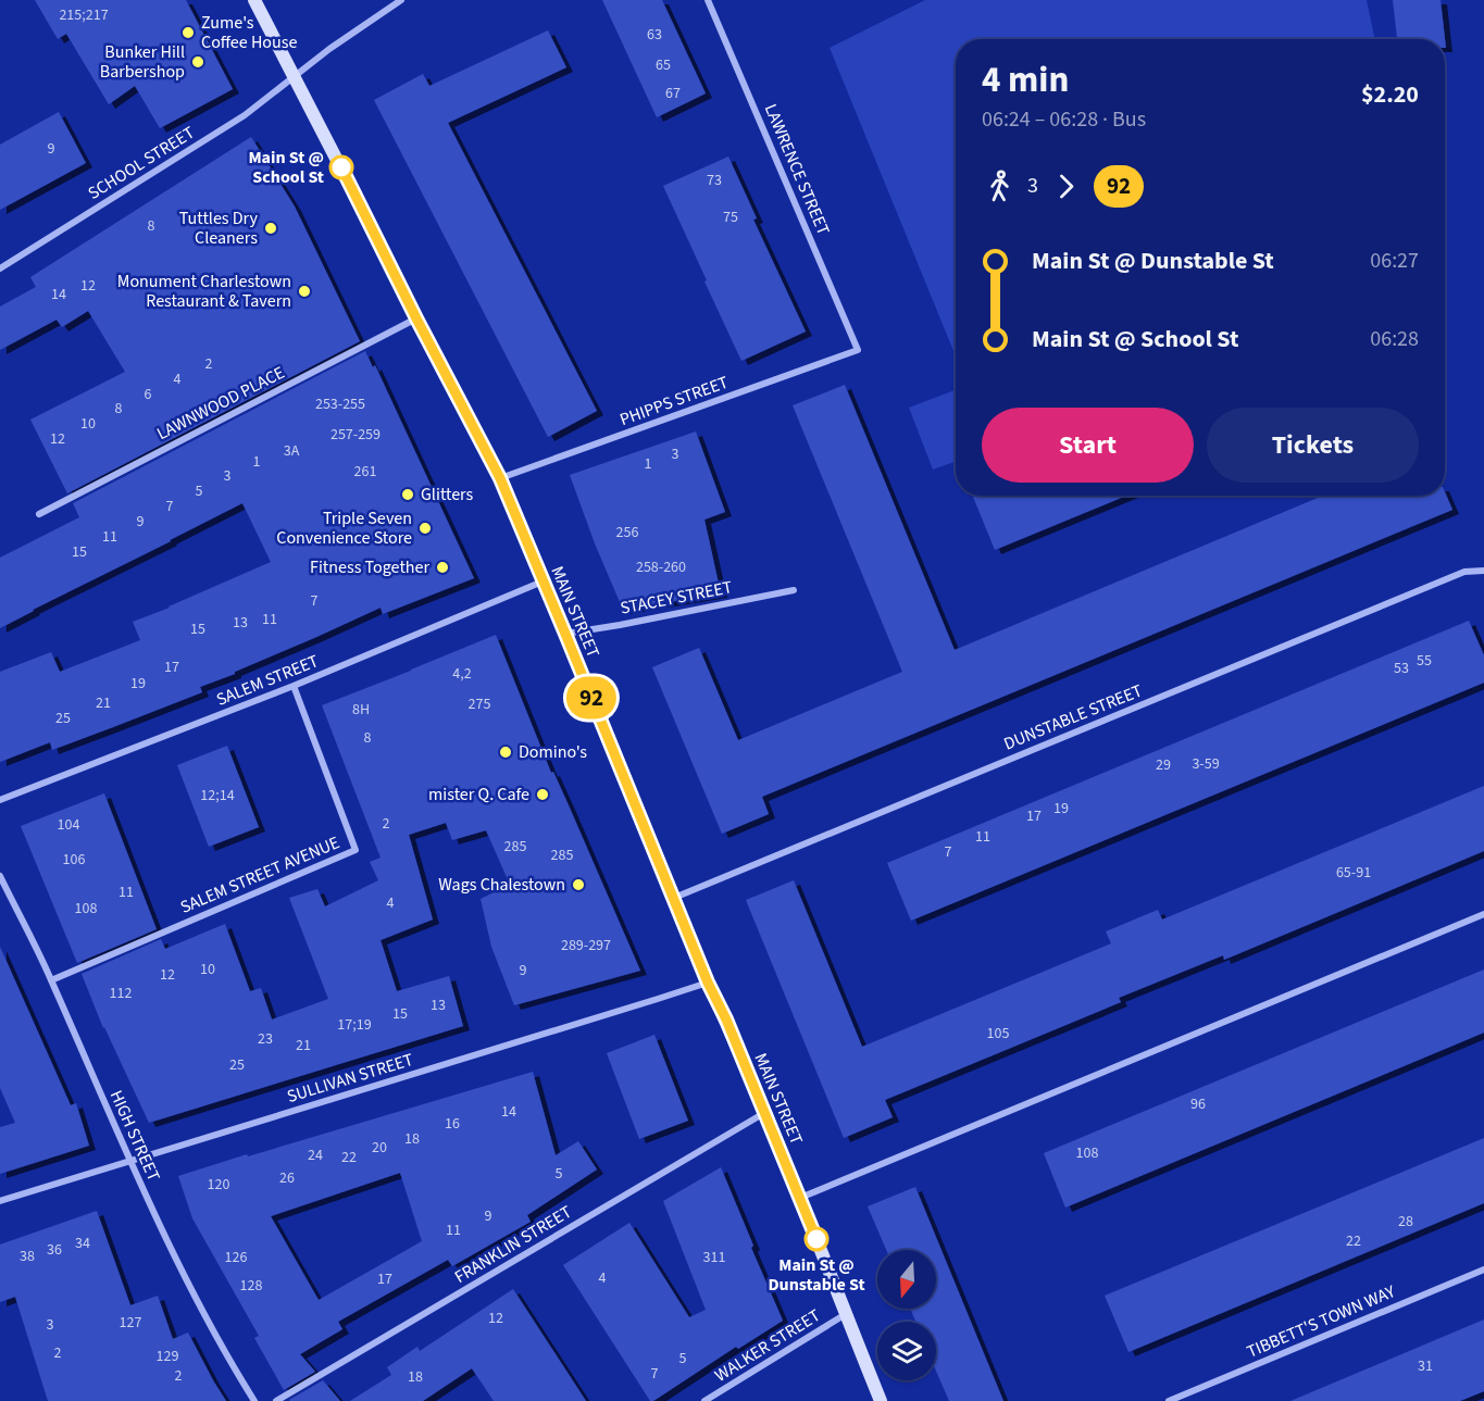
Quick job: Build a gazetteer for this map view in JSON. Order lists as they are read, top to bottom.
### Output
{
  "streets": {
    "main road": ["MAIN STREET"],
    "street": [
      "SCHOOL STREET",
      "LAWRENCE STREET",
      "PHIPPS STREET",
      "LAWNWOOD PLACE",
      "STACEY STREET",
      "SALEM STREET",
      "DUNSTABLE STREET",
      "SALEM STREET AVENUE",
      "SULLIVAN STREET",
      "HIGH STREET",
      "FRANKLIN STREET",
      "TIBBETT'S TOWN WAY",
      "WALKER STREET"
    ]
  },
  "crossings": [
    ["SCHOOL STREET", "MAIN STREET"],
    ["LAWRENCE STREET", "PHIPPS STREET"],
    ["PHIPPS STREET", "MAIN STREET"],
    ["LAWNWOOD PLACE", "MAIN STREET"],
    ["STACEY STREET", "MAIN STREET"],
    ["MAIN STREET", "SALEM STREET"],
    ["MAIN STREET", "DUNSTABLE STREET"],
    ["MAIN STREET", "SULLIVAN STREET"],
    ["MAIN STREET", "FRANKLIN STREET"],
    ["MAIN STREET", "WALKER STREET"],
    ["SALEM STREET", "SALEM STREET AVENUE"],
    ["SALEM STREET AVENUE", "HIGH STREET"],
    ["SULLIVAN STREET", "HIGH STREET"]
  ],
  "places": [
    "Zume's Coffee House",
    "Bunker Hill Barbershop",
    "Main St @ School St",
    "Tuttles Dry Cleaners",
    "Monument Charlestown Restaurant & Tavern",
    "Glitters",
    "Triple Seven Convenience Store",
    "Fitness Together",
    "Domino's",
    "mister Q. Cafe",
    "Wags Chalestown",
    "Main St @ Dunstable St"
  ],
  "lines": ["bus line 92"],
  "house_numbers": [
    "215;217",
    "63",
    "65",
    "67",
    "9",
    "73",
    "75",
    "8",
    "12",
    "14",
    "2",
    "4",
    "6",
    "253-255",
    "8",
    "10",
    "257-259",
    "12",
    "3A",
    "3",
    "1",
    "1",
    "261",
    "3",
    "5",
    "7",
    "9",
    "256",
    "11",
    "15",
    "258-260",
    "7",
    "11",
    "13",
    "15",
    "55",
    "17",
    "53",
    "4,2",
    "19",
    "21",
    "275",
    "8H",
    "25",
    "8",
    "3-59",
    "29",
    "12;14",
    "19",
    "17",
    "2",
    "104",
    "11",
    "285",
    "7",
    "285",
    "106",
    "65-91",
    "11",
    "4",
    "108",
    "289-297",
    "10",
    "9",
    "12",
    "112",
    "13",
    "15",
    "17;19",
    "105",
    "23",
    "21",
    "25",
    "96",
    "14",
    "16",
    "18",
    "20",
    "108",
    "24",
    "22",
    "5",
    "26",
    "120",
    "9",
    "28",
    "11",
    "22",
    "34",
    "36",
    "38",
    "126",
    "311",
    "4",
    "17",
    "128",
    "12",
    "127",
    "3",
    "2",
    "129",
    "5",
    "31",
    "7",
    "2",
    "18"
  ],
  "north": "bottom",
  "page": {
    "on_map": "92",
    "heading": ["4 min", "06:24 – 06:28 · Bus", "$2.20"],
    "legs": ["3", "92"],
    "list": [
      {
        "name": "Main St @ Dunstable St",
        "value": "06:27"
      },
      {
        "name": "Main St @ School St",
        "value": "06:28"
      }
    ],
    "buttons": ["Start", "Tickets"]
  }
}
